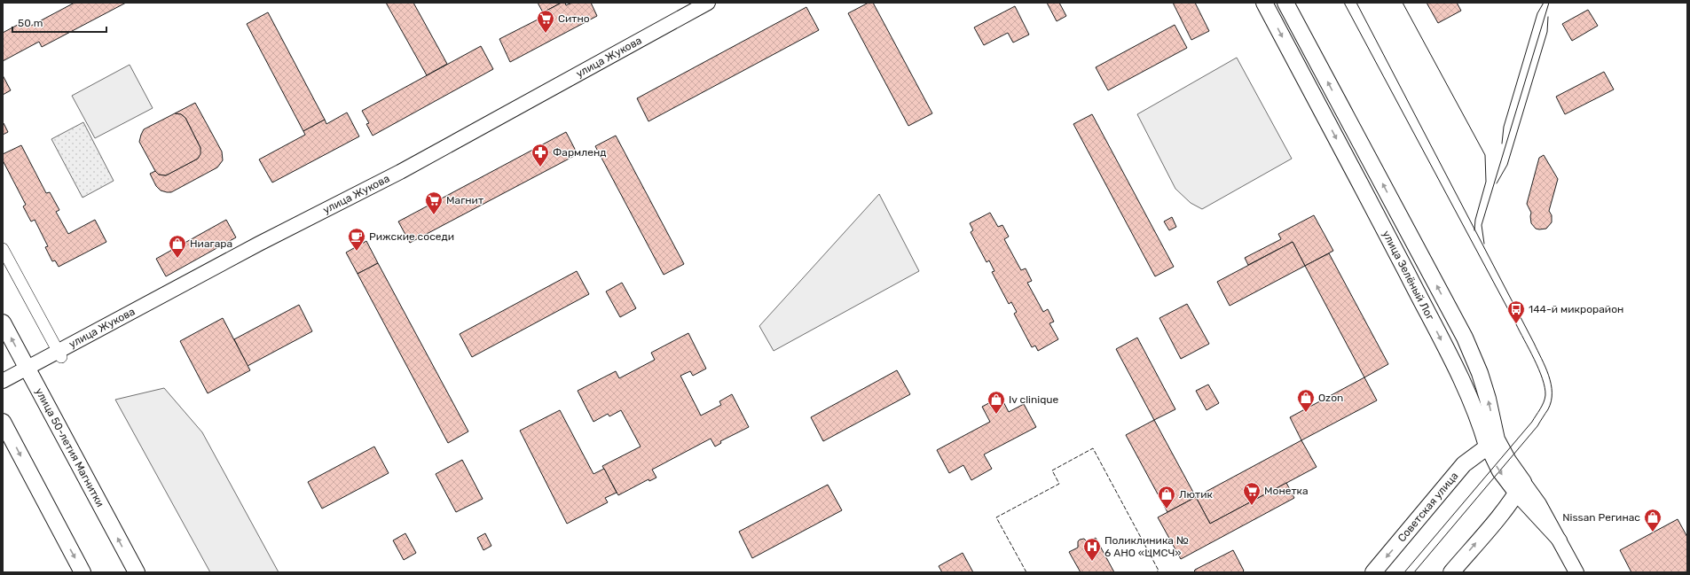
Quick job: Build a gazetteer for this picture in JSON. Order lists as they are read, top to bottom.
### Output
{
  "streets": {
    "main road": ["улица Зелёный Лог", "улица 50-летия Магнитки", "Советская улица"],
    "street": ["улица Жукова"]
  },
  "crossings": [
    ["улица Жукова", "улица 50-летия Магнитки"],
    ["улица Зелёный Лог", "Советская улица"]
  ],
  "places": {
    "supermarket": ["Ситно", "Магнит", "Монетка"],
    "pharmacy": ["Фармленд"],
    "cafe": ["Рижские соседи"],
    "shop": [
      "Ниагара",
      "Ozon",
      "Iv clinique",
      "Лютик",
      "Nissan Регинас"
    ],
    "bus stop": ["144-й микрорайон"],
    "hospital": ["Поликлиника № 6 АНО «ЦМСЧ»"]
  },
  "scale_bar": "50 m"
}
